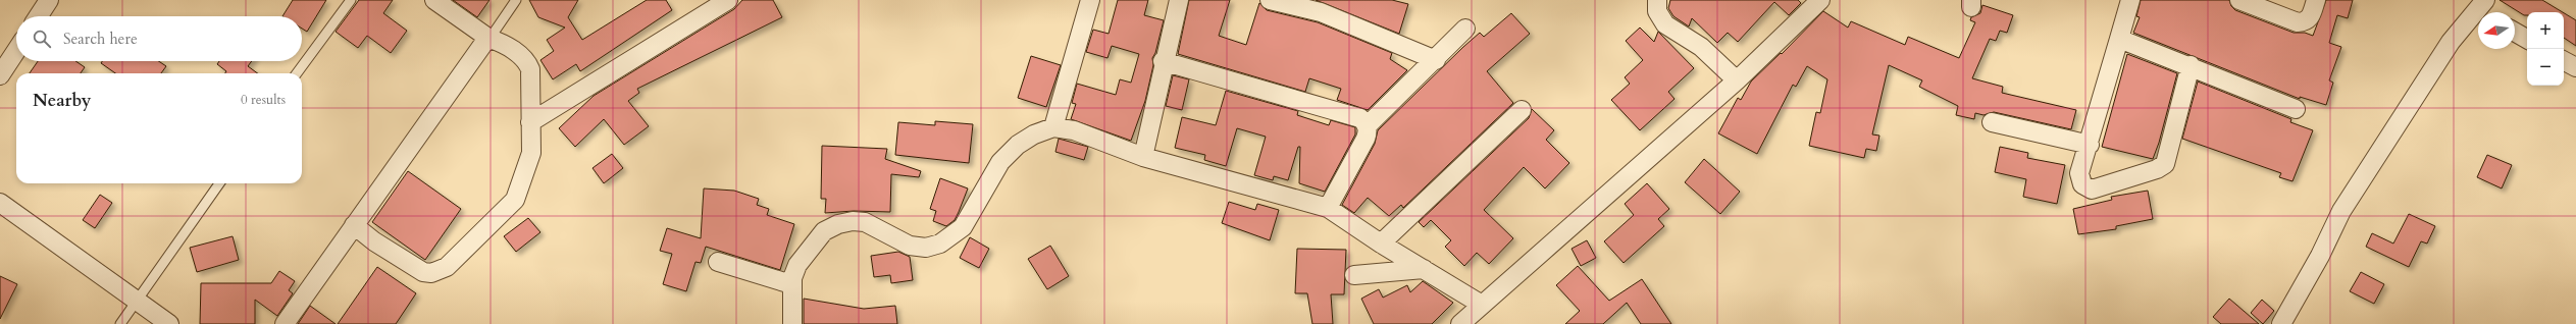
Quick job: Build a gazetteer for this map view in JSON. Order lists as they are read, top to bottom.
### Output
{
  "north": "left",
  "page": {
    "map_buttons": ["+", "−"],
    "search": "Search here",
    "heading": ["Nearby", "0 results"]
  }
}
